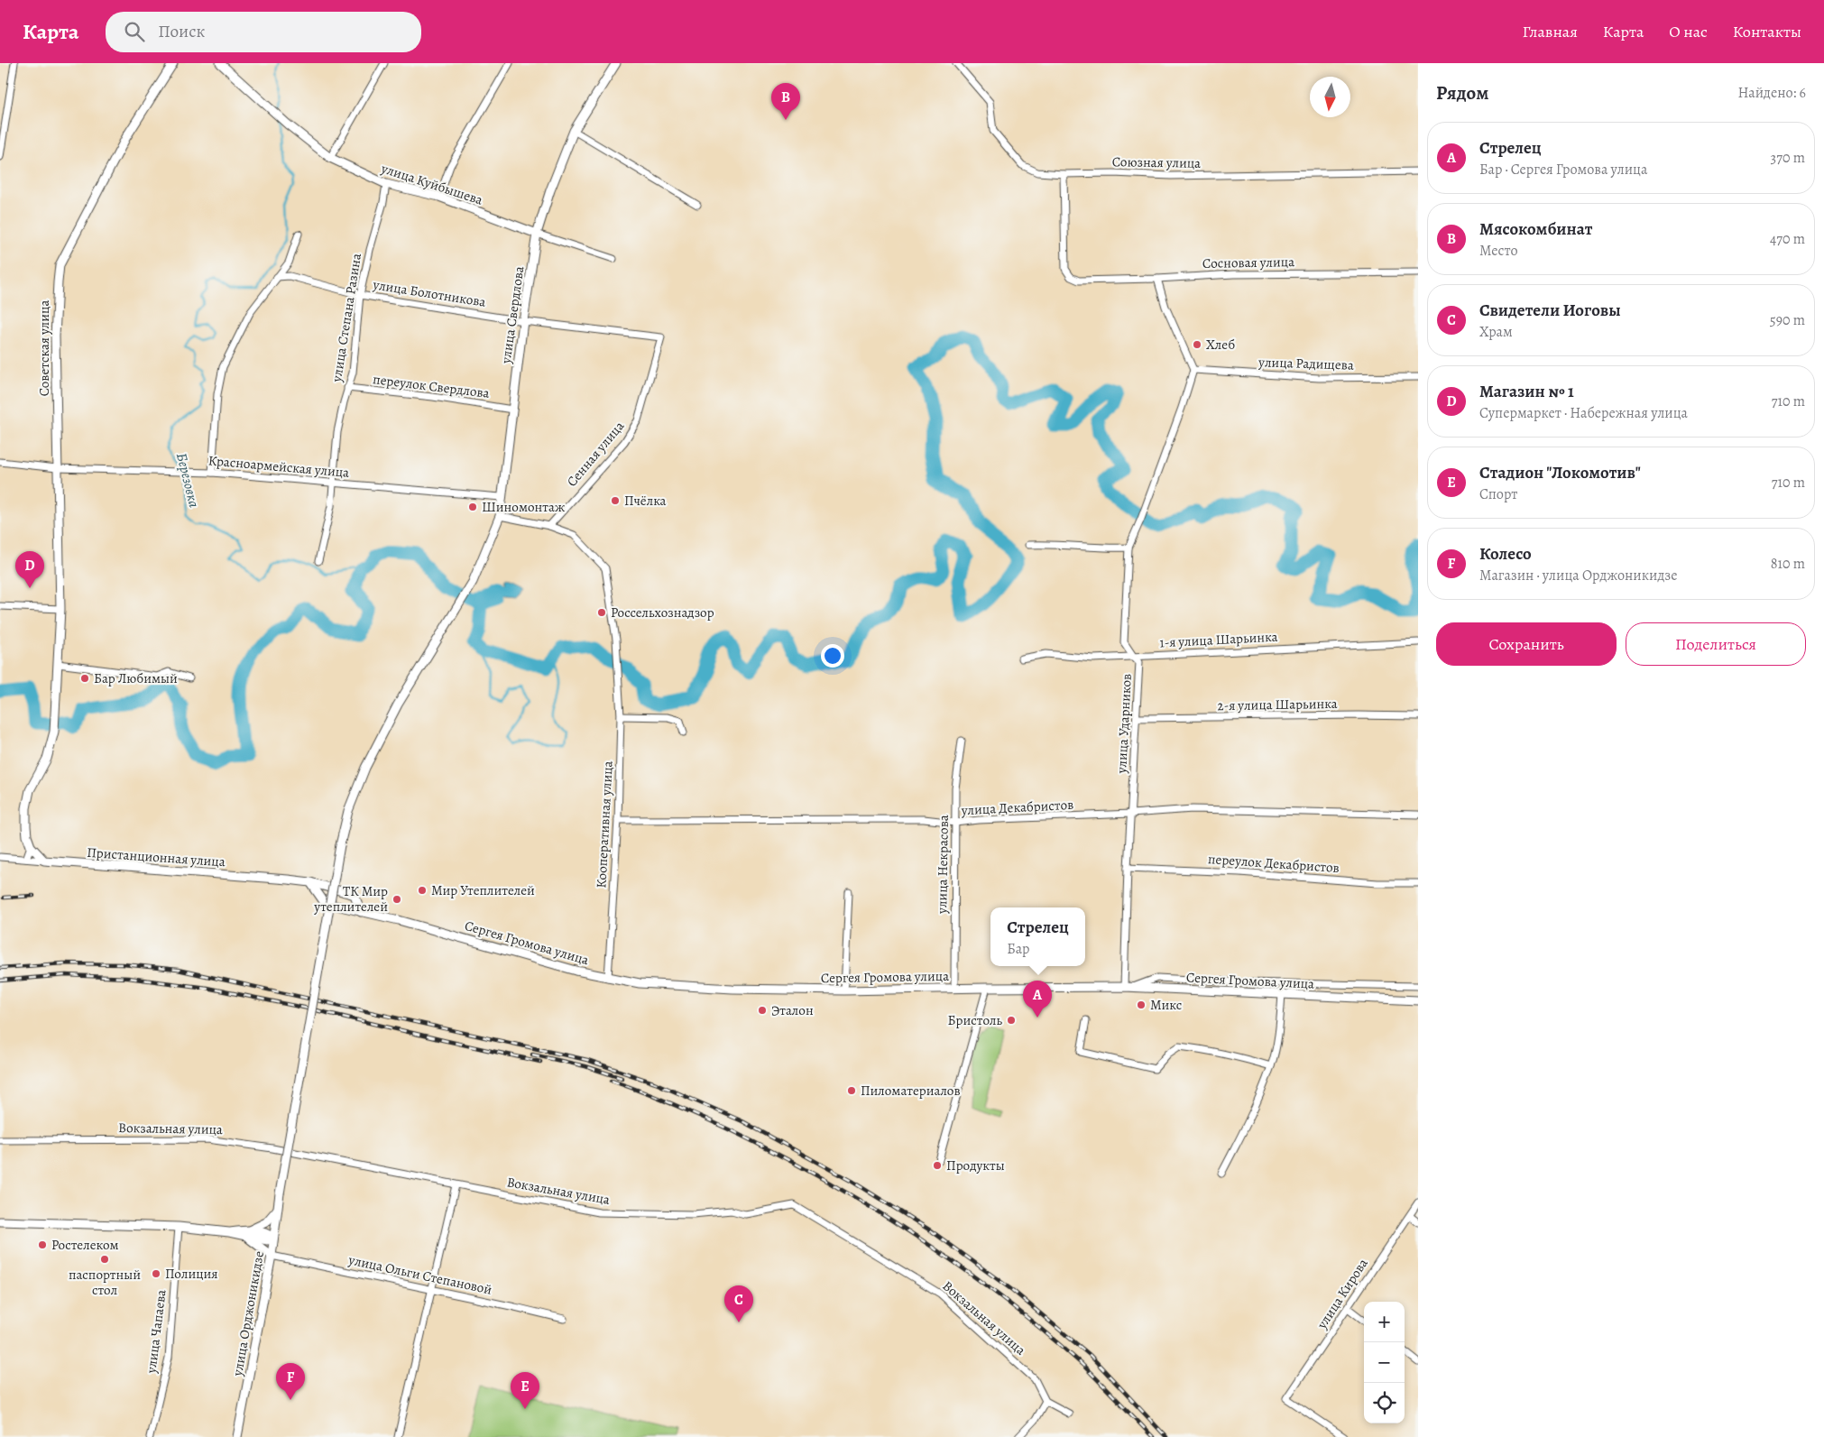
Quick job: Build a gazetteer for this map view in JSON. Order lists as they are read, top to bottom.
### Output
{
  "streets": {
    "street": [
      "Союзная улица",
      "улица Куйбышева",
      "Сосновая улица",
      "улица Болотникова",
      "улица Свердлова",
      "улица Степана Разина",
      "Советская улица",
      "улица Радищева",
      "переулок Свердлова",
      "Сенная улица",
      "Красноармейская улица",
      "1-я улица Шарьинка",
      "2-я улица Шарьинка",
      "улица Ударников",
      "улица Декабристов",
      "Кооперативная улица",
      "Пристанционная улица",
      "переулок Декабристов",
      "улица Некрасова",
      "Сергея Громова улица",
      "Вокзальная улица",
      "улица Ольги Степановой",
      "улица Кирова",
      "улица Орджоникидзе",
      "улица Чапаева"
    ]
  },
  "crossings": [
    ["Союзная улица", "Сосновая улица"],
    ["улица Куйбышева", "улица Свердлова"],
    ["улица Куйбышева", "улица Степана Разина"],
    ["улица Болотникова", "улица Свердлова"],
    ["улица Болотникова", "улица Степана Разина"],
    ["улица Болотникова", "Сенная улица"],
    ["улица Свердлова", "переулок Свердлова"],
    ["улица Свердлова", "Красноармейская улица"],
    ["улица Свердлова", "улица Орджоникидзе"],
    ["улица Степана Разина", "переулок Свердлова"],
    ["улица Степана Разина", "Красноармейская улица"],
    ["Советская улица", "Красноармейская улица"],
    ["улица Радищева", "улица Ударников"],
    ["Сенная улица", "Кооперативная улица"],
    ["1-я улица Шарьинка", "улица Ударников"],
    ["2-я улица Шарьинка", "улица Ударников"],
    ["улица Ударников", "улица Декабристов"],
    ["улица Ударников", "переулок Декабристов"],
    ["улица Ударников", "Сергея Громова улица"],
    ["улица Декабристов", "Кооперативная улица"],
    ["улица Декабристов", "улица Некрасова"],
    ["Кооперативная улица", "Сергея Громова улица"],
    ["Пристанционная улица", "Сергея Громова улица"],
    ["улица Некрасова", "Сергея Громова улица"],
    ["улица Ольги Степановой", "улица Орджоникидзе"]
  ],
  "water": ["Березовка"],
  "places": [
    "Хлеб",
    "Пчёлка",
    "Шиномонтаж",
    "Россельхознадзор",
    "Бар Любимый",
    "Мир Утеплителей",
    "ТК Мир утеплителей",
    "Микс",
    "Эталон",
    "Бристоль",
    "Пиломатериалов",
    "Продукты",
    "Ростелеком",
    "паспортный стол",
    "Полиция"
  ],
  "north": "bottom",
  "page": {
    "header": "Карта",
    "search": "Поиск",
    "nav": [
      "Главная",
      "Карта",
      "О нас",
      "Контакты"
    ],
    "heading": ["Рядом", "Найдено: 6"],
    "pins": [
      "B",
      "D",
      "A",
      "C",
      "F",
      "E"
    ],
    "list": [
      {
        "mark": "A",
        "name": "Стрелец",
        "note": "Бар · Сергея Громова улица",
        "value": "370 m"
      },
      {
        "mark": "B",
        "name": "Мясокомбинат",
        "note": "Место",
        "value": "470 m"
      },
      {
        "mark": "C",
        "name": "Свидетели Иоговы",
        "note": "Храм",
        "value": "590 m"
      },
      {
        "mark": "D",
        "name": "Магазин № 1",
        "note": "Супермаркет · Набережная улица",
        "value": "710 m"
      },
      {
        "mark": "E",
        "name": "Стадион \"Локомотив\"",
        "note": "Спорт",
        "value": "710 m"
      },
      {
        "mark": "F",
        "name": "Колесо",
        "note": "Магазин · улица Орджоникидзе",
        "value": "810 m"
      }
    ],
    "buttons": ["Сохранить", "Поделиться"],
    "popup": ["Стрелец", "Бар"],
    "map_buttons": ["+", "−"]
  }
}
